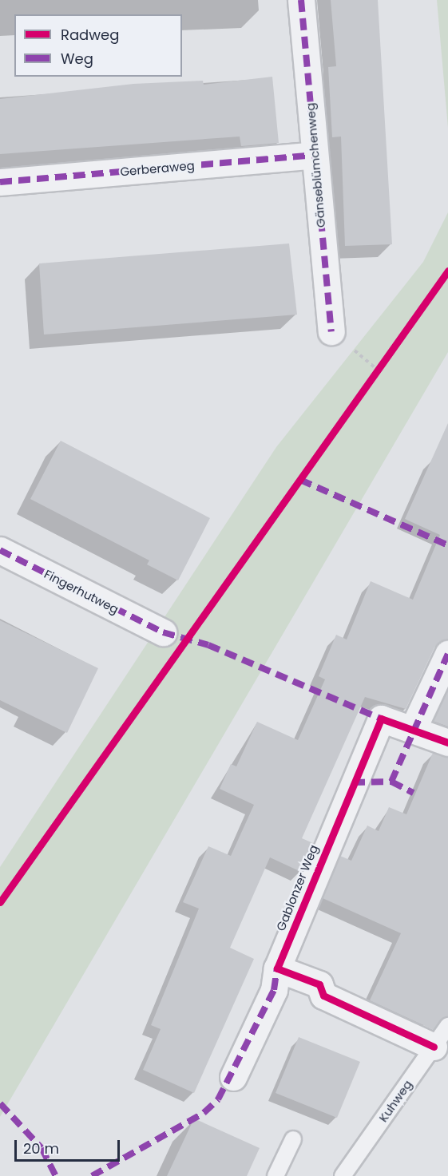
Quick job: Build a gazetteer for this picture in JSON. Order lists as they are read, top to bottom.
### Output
{
  "streets": {
    "street": [
      "Gänseblümchenweg",
      "Gerberaweg",
      "Fingerhutweg",
      "Gablonzer Weg"
    ],
    "lane": ["Kuhweg"]
  },
  "crossings": [
    ["Gänseblümchenweg", "Gerberaweg"]
  ],
  "legend": ["Radweg", "Weg"],
  "scale_bar": "20 m"
}
